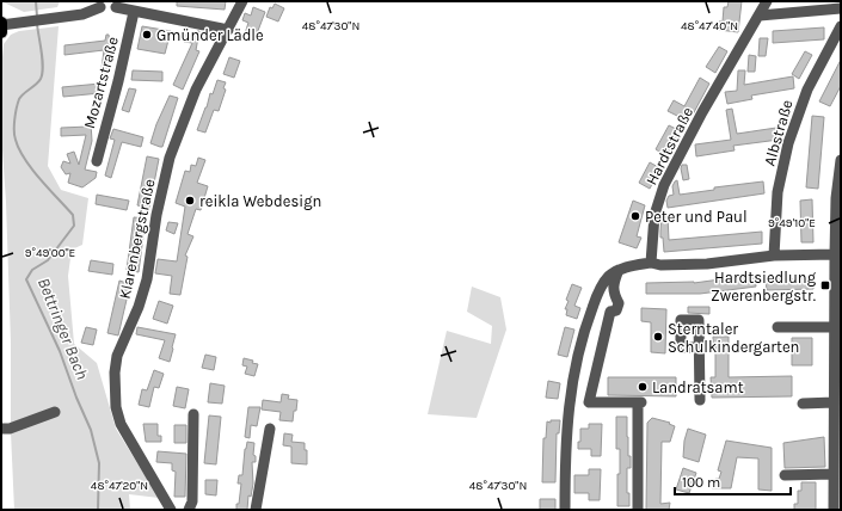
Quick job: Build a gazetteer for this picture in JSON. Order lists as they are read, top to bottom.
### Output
{
  "streets": {
    "street": [
      "Mozartstraße",
      "Albstraße",
      "Hardtstraße",
      "Klarenbergstraße"
    ]
  },
  "water": ["Bettringer Bach"],
  "places": {
    "other": [
      "Gmünder Lädle",
      "reikla Webdesign",
      "Peter und Paul",
      "Sterntaler Schulkindergarten",
      "Landratsamt"
    ],
    "transit": ["Hardtsiedlung Zwerenbergstr."]
  },
  "scale_bar": "100 m",
  "coordinates": [
    "48°47'30\"N",
    "48°47'40\"N",
    "9°49'10\"E",
    "9°49'00\"E",
    "48°47'20\"N"
  ]
}
